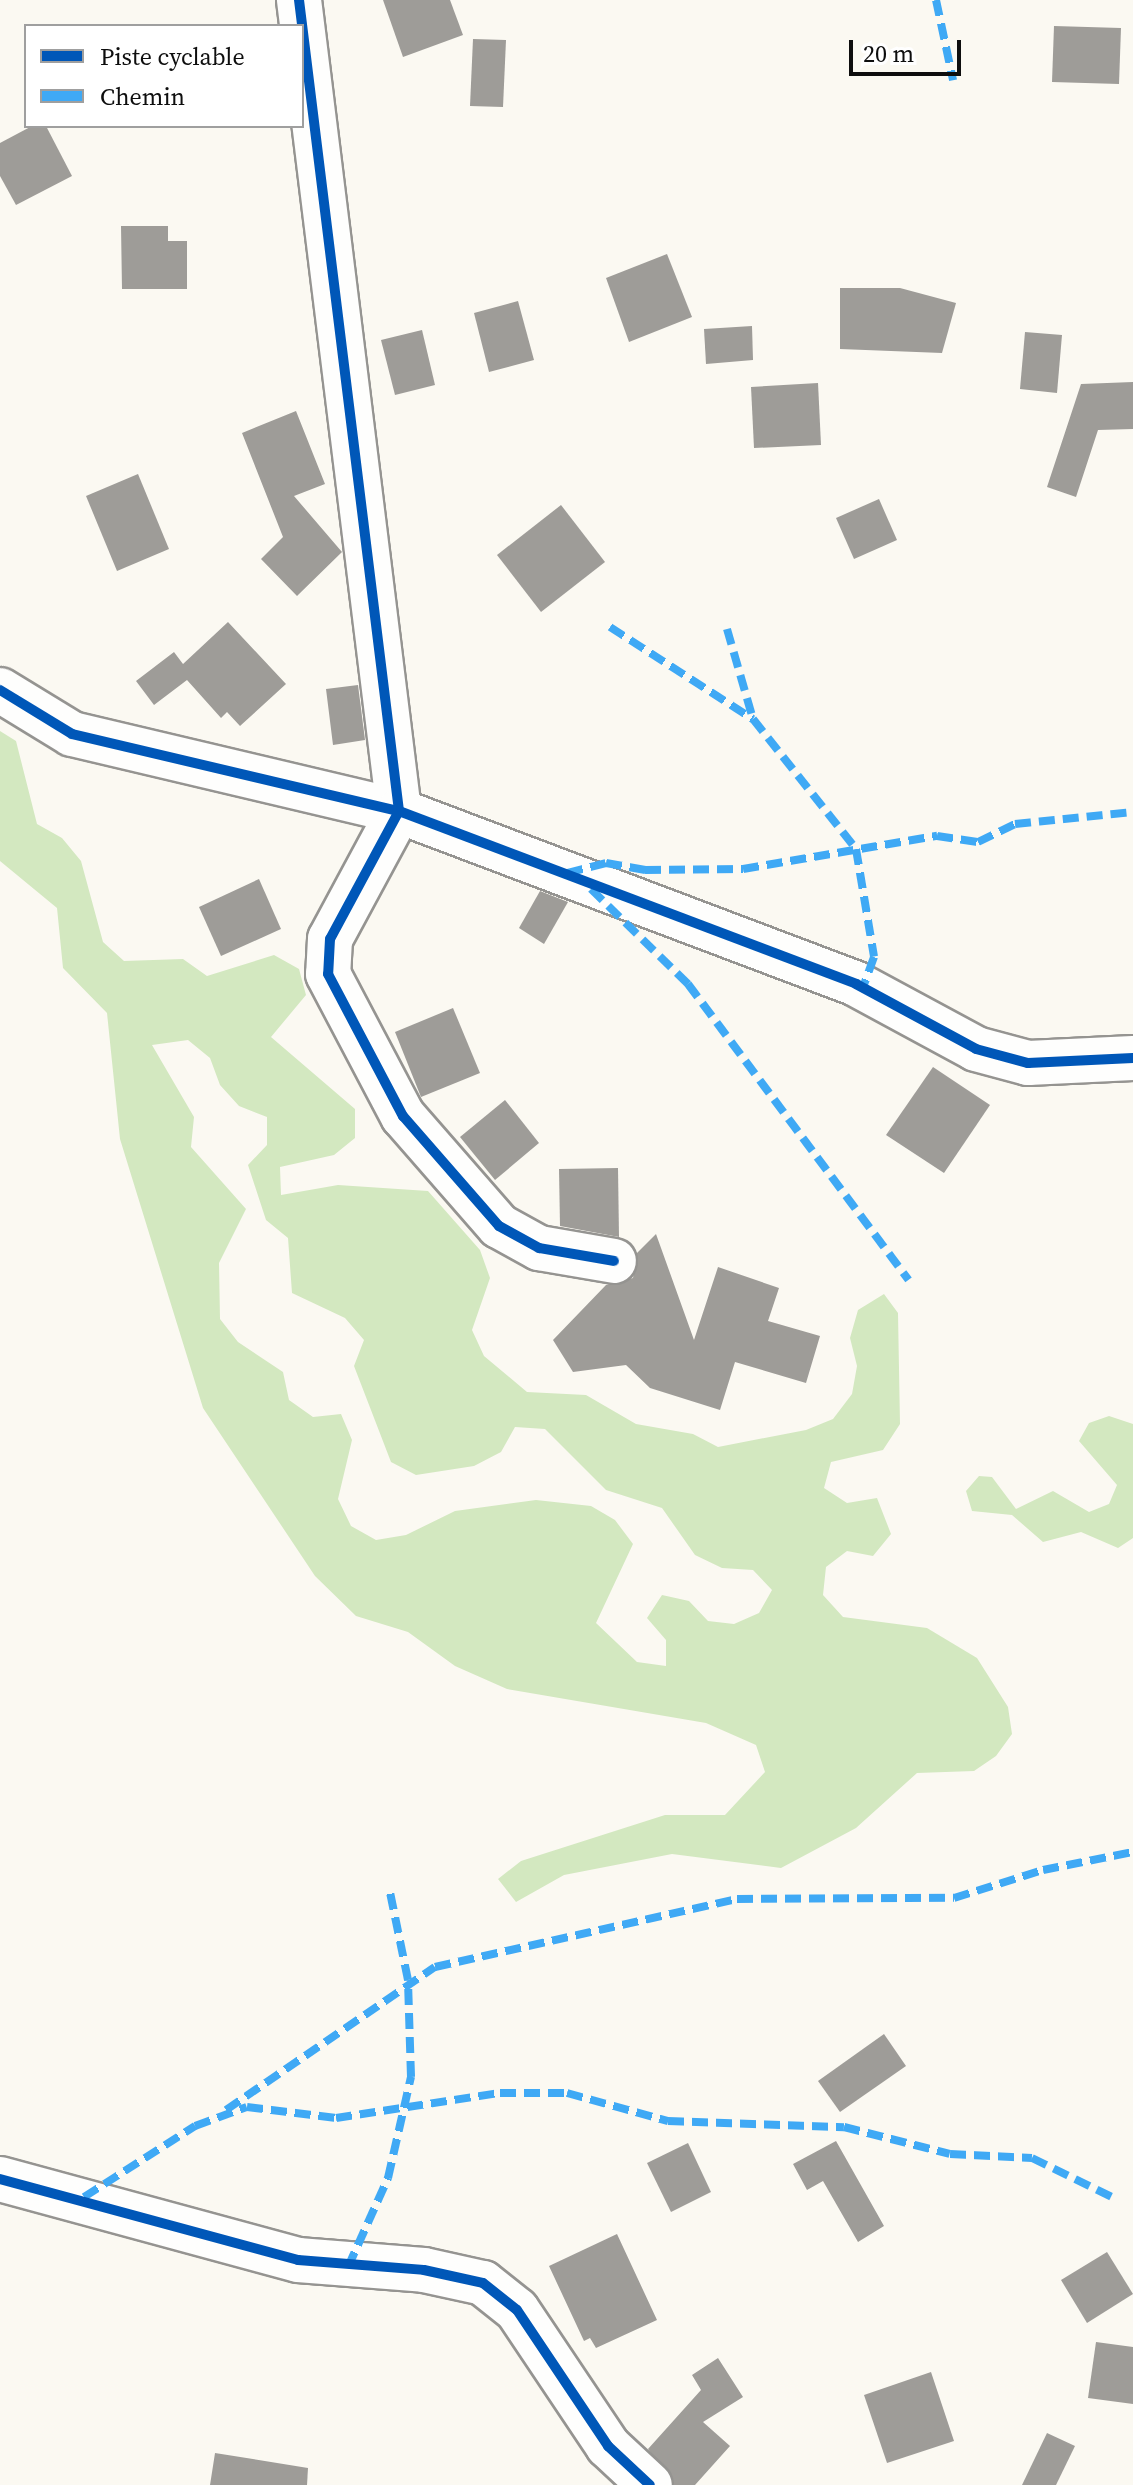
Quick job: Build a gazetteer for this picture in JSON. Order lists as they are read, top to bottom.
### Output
{
  "legend": ["Piste cyclable", "Chemin"],
  "scale_bar": "20 m"
}
